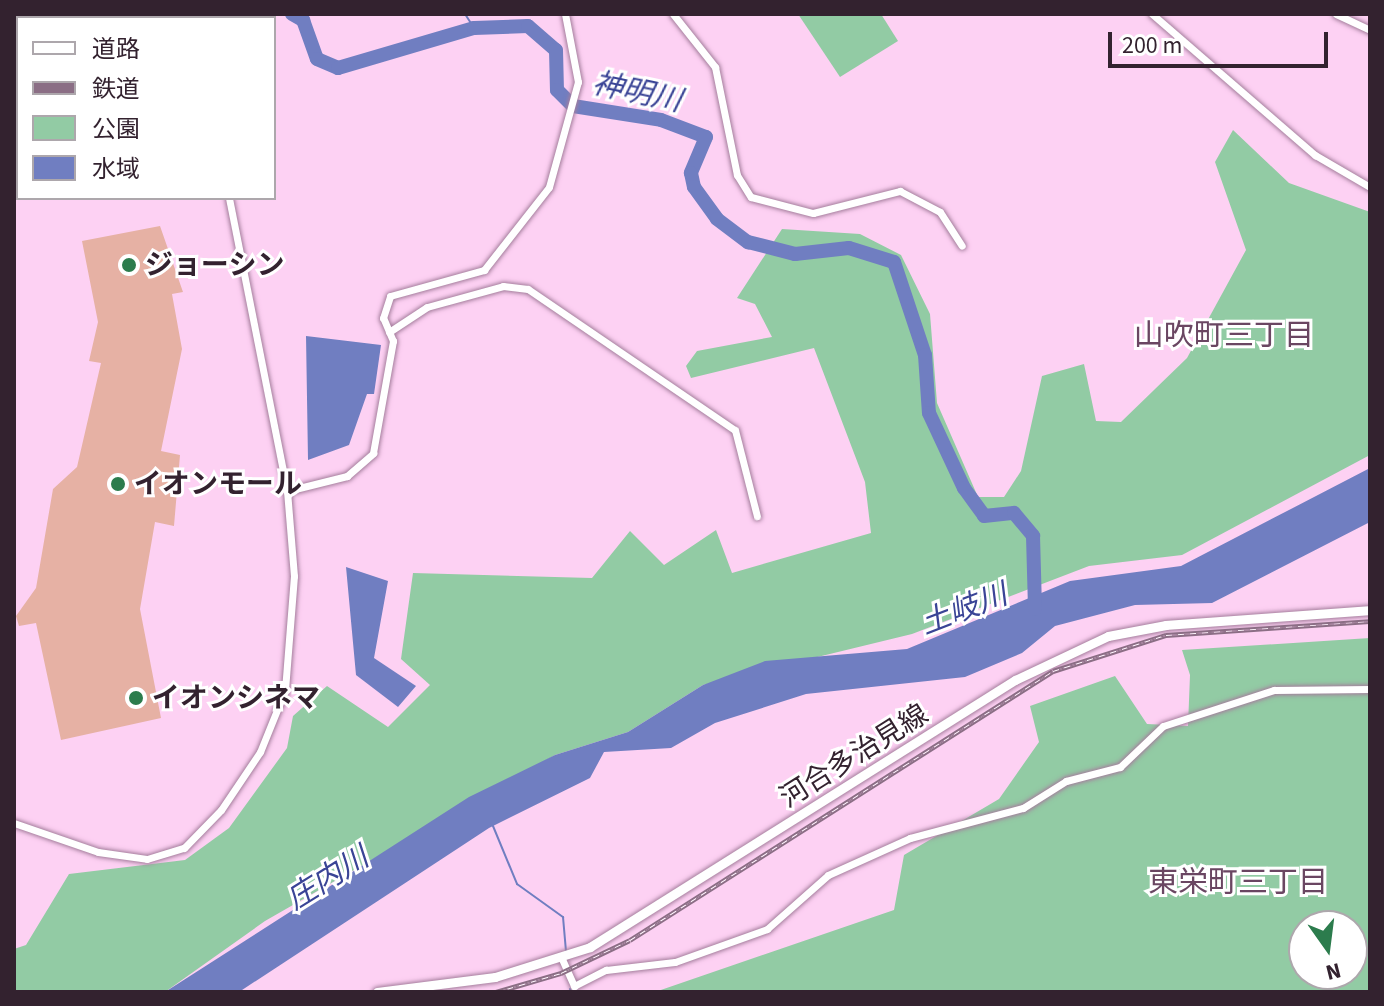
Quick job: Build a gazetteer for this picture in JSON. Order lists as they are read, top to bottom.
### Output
{
  "streets": {
    "main road": ["河合多治見線"]
  },
  "districts": ["山吹町三丁目", "東栄町三丁目"],
  "water": ["神明川", "土岐川", "庄内川"],
  "places": ["ジョーシン", "イオンモール", "イオンシネマ"],
  "legend": [
    "道路",
    "鉄道",
    "公園",
    "水域"
  ],
  "scale_bar": "200 m",
  "north": "bottom"
}
